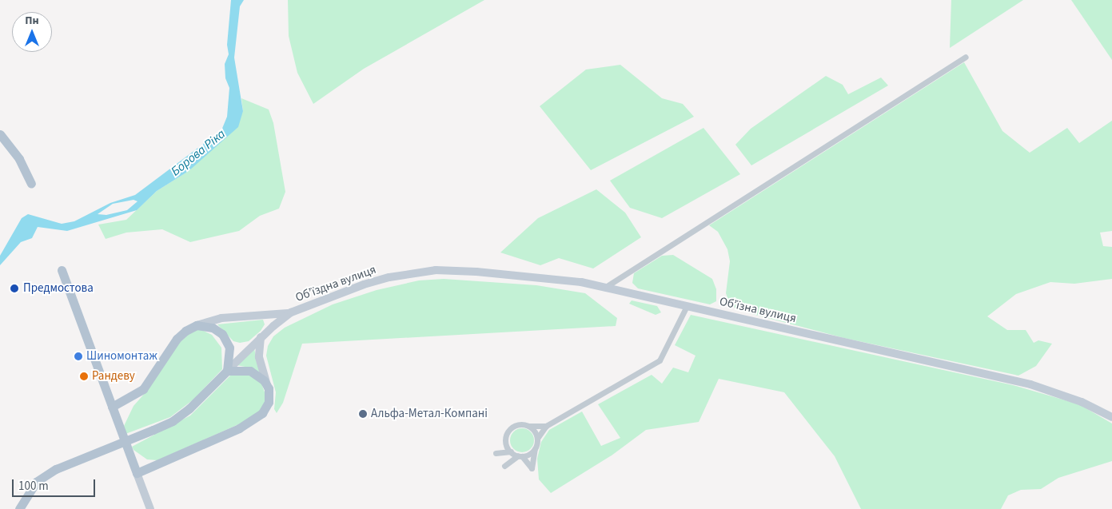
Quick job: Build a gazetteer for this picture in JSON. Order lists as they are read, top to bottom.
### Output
{
  "streets": {
    "main road": ["Об’їздна вулиця", "Об’їзна вулиця"]
  },
  "crossings": [
    ["Об’їздна вулиця", "Об’їзна вулиця"]
  ],
  "water": ["Борова Ріка"],
  "places": [
    "Предмостова",
    "Шиномонтаж",
    "Рандеву",
    "Альфа-Метал-Компані"
  ],
  "scale_bar": "100 m",
  "north": "top"
}
